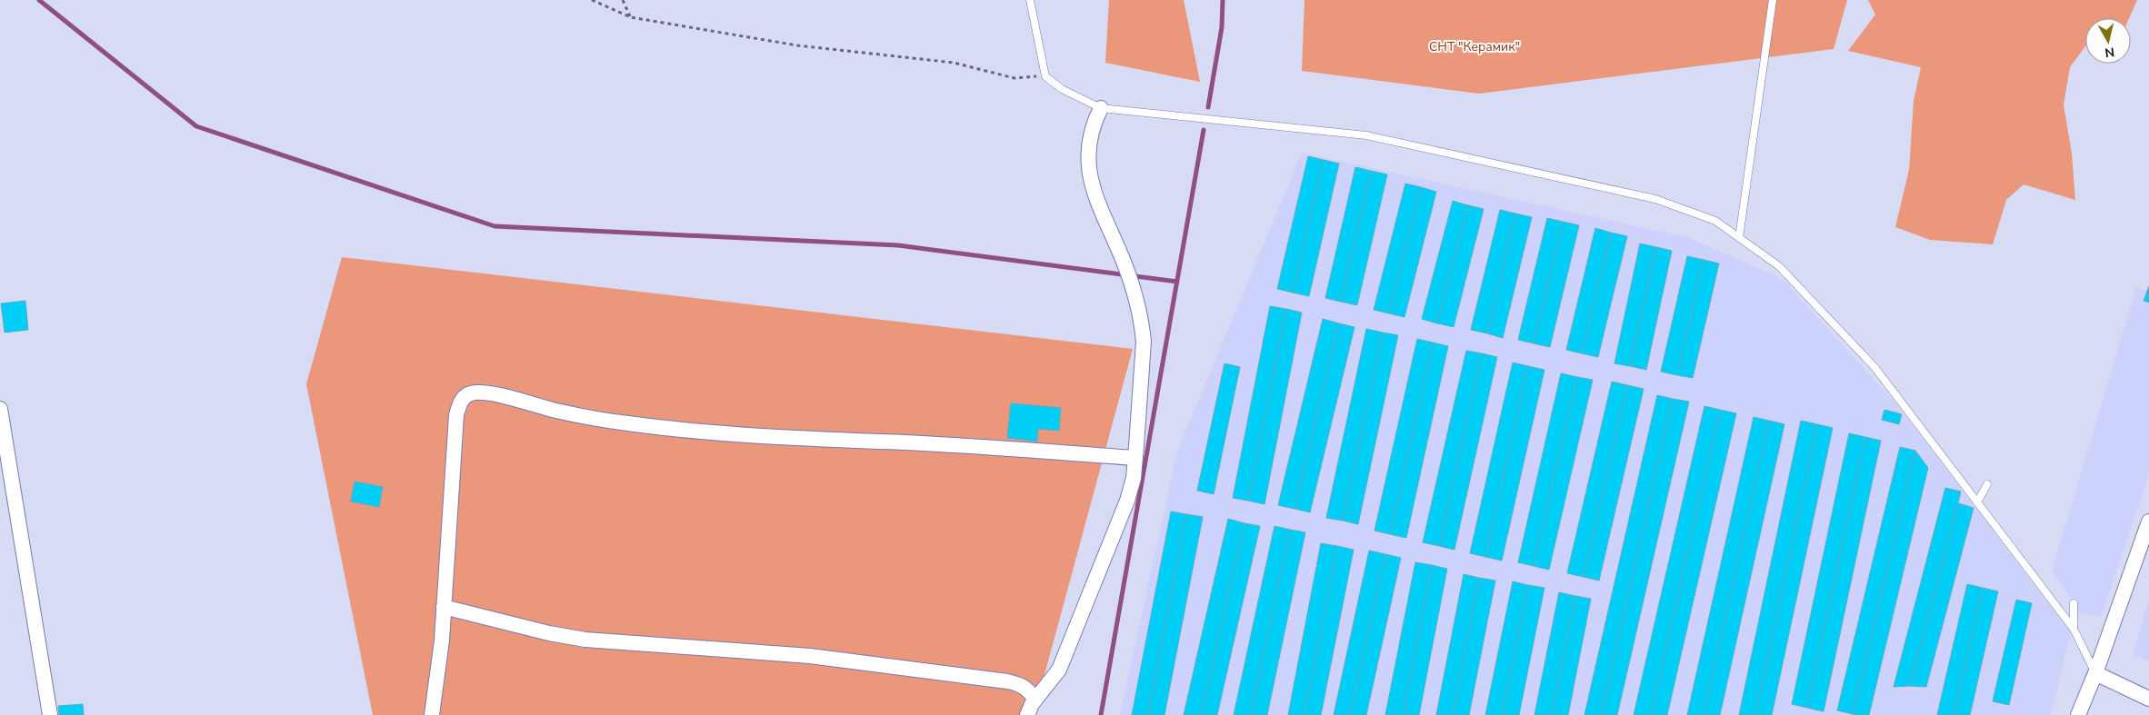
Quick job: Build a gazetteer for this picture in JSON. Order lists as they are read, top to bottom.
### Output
{
  "parks": ["СНТ \"Керамик\""],
  "north": "bottom"
}
